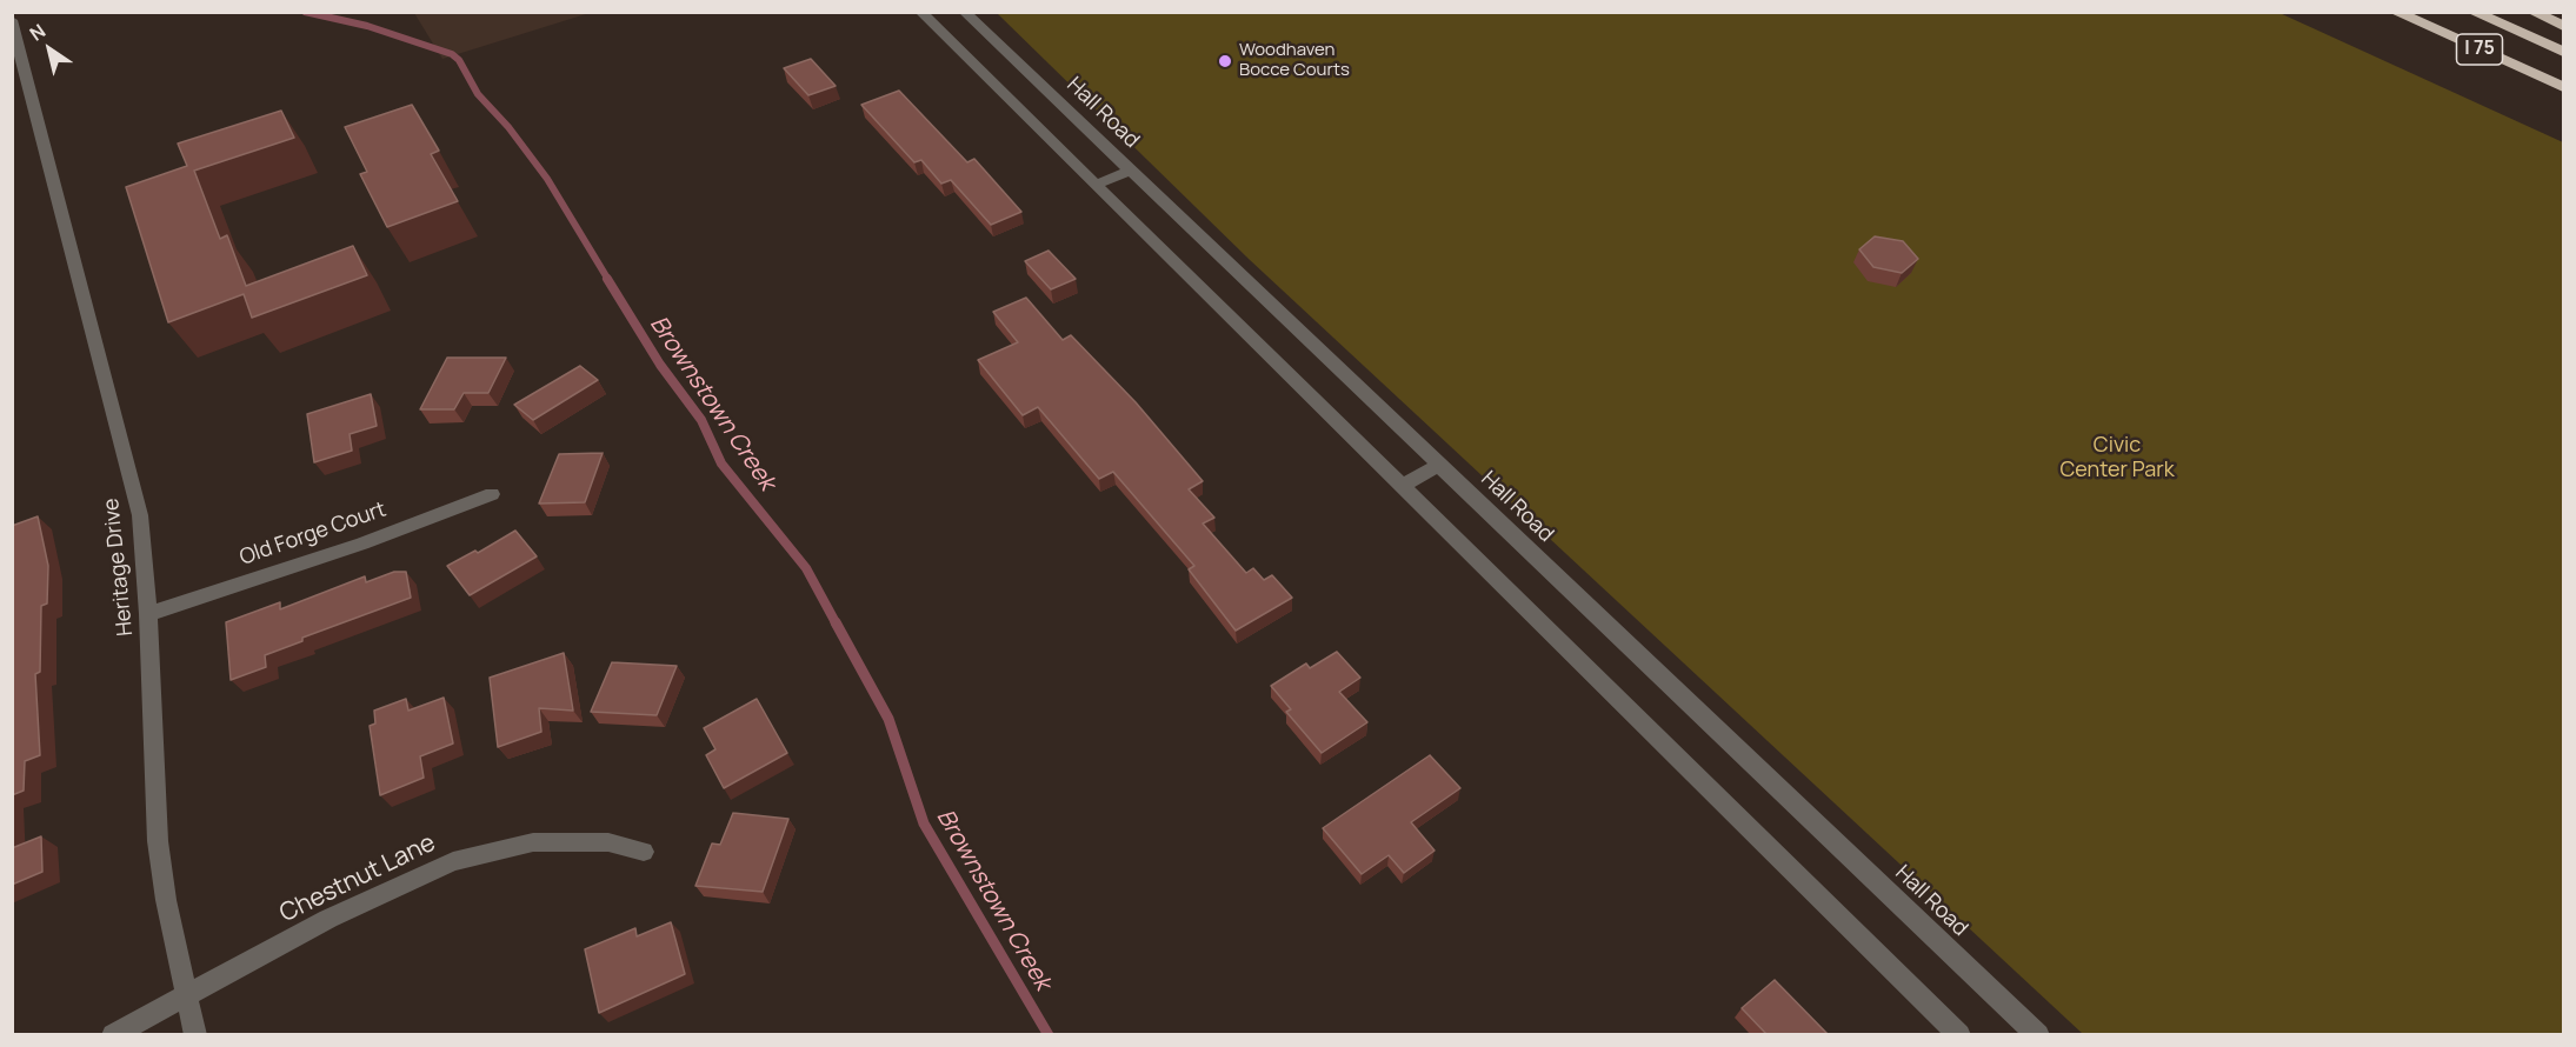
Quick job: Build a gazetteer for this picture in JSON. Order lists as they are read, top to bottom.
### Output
{
  "streets": {
    "highway": ["I 75"],
    "street": [
      "Hall Road",
      "Old Forge Court",
      "Heritage Drive",
      "Chestnut Lane"
    ]
  },
  "crossings": [
    ["Old Forge Court", "Heritage Drive"],
    ["Heritage Drive", "Chestnut Lane"]
  ],
  "water": ["Brownstown Creek"],
  "parks": ["Civic Center Park"],
  "places": ["Woodhaven Bocce Courts"],
  "north": "top left"
}
